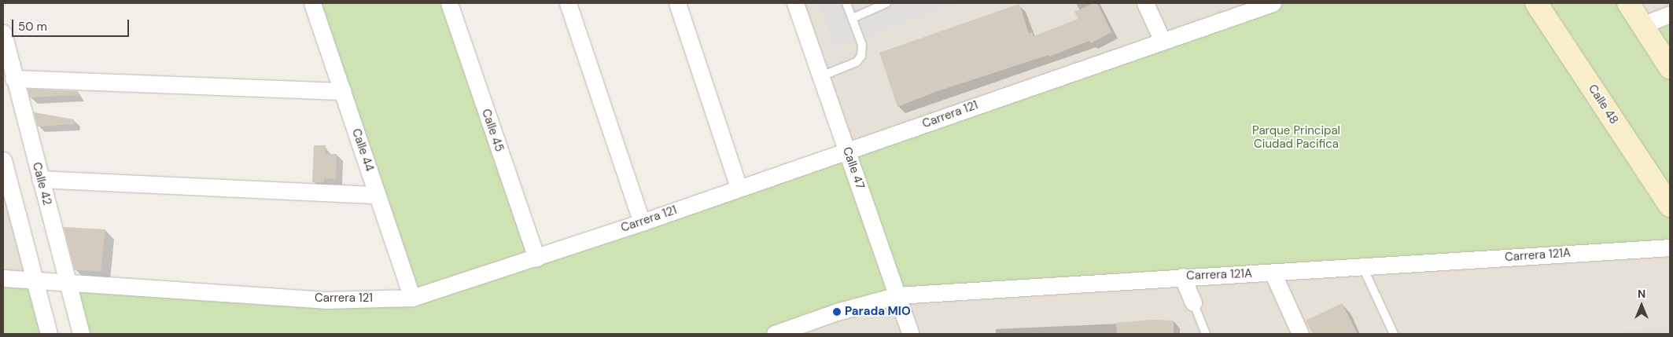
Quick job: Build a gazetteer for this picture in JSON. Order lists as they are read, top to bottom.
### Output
{
  "streets": {
    "main road": ["Calle 48"],
    "street": [
      "Carrera 121",
      "Calle 45",
      "Calle 44",
      "Calle 47",
      "Calle 42",
      "Carrera 121A"
    ]
  },
  "crossings": [
    ["Carrera 121", "Calle 45"],
    ["Carrera 121", "Calle 44"],
    ["Carrera 121", "Calle 47"],
    ["Carrera 121", "Calle 42"],
    ["Calle 47", "Carrera 121A"]
  ],
  "parks": ["Parque Principal Ciudad Pacifica"],
  "places": ["Parada MIO"],
  "scale_bar": "50 m",
  "north": "top"
}
